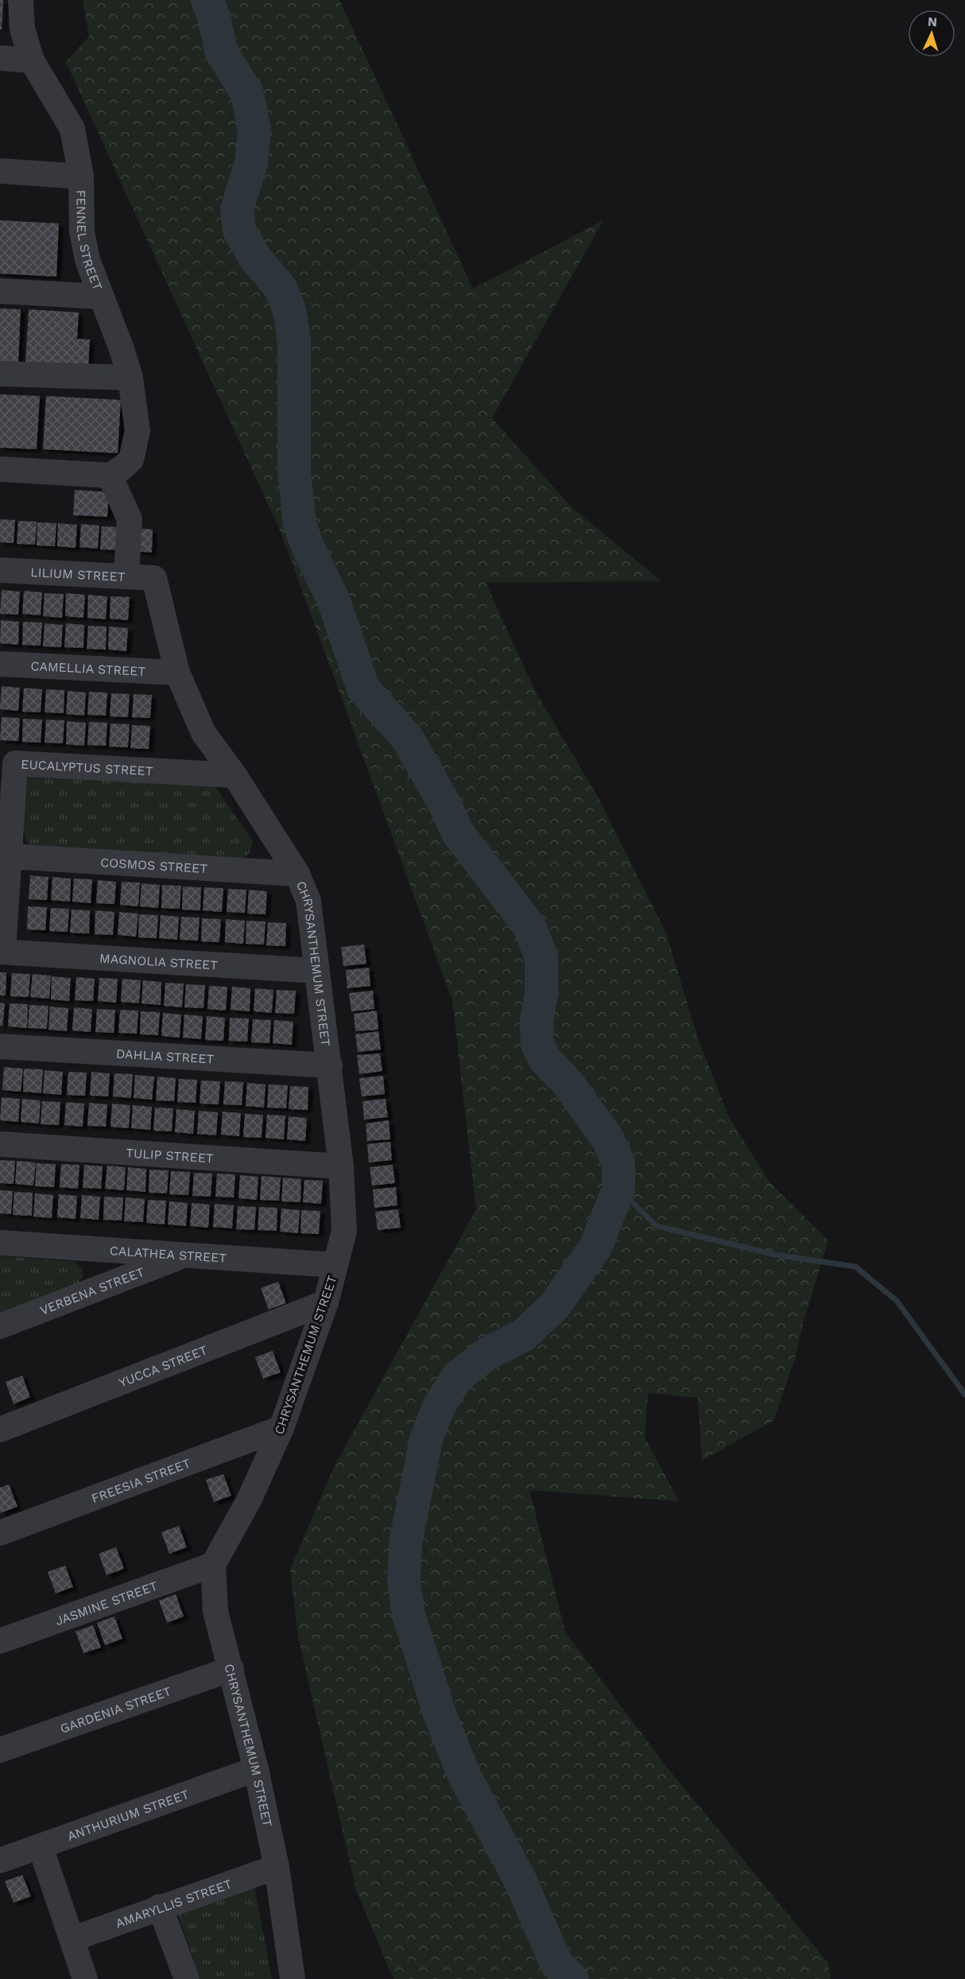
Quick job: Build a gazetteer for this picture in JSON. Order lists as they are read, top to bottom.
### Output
{
  "streets": {
    "street": [
      "FENNEL STREET",
      "LILIUM STREET",
      "CAMELLIA STREET",
      "EUCALYPTUS STREET",
      "COSMOS STREET",
      "MAGNOLIA STREET",
      "CHRYSANTHEMUM STREET",
      "DAHLIA STREET",
      "TULIP STREET",
      "CALATHEA STREET",
      "VERBENA STREET",
      "YUCCA STREET",
      "FREESIA STREET",
      "JASMINE STREET",
      "GARDENIA STREET",
      "ANTHURIUM STREET",
      "AMARYLLIS STREET"
    ]
  },
  "crossings": [
    ["LILIUM STREET", "CHRYSANTHEMUM STREET"],
    ["CAMELLIA STREET", "CHRYSANTHEMUM STREET"],
    ["EUCALYPTUS STREET", "COSMOS STREET"],
    ["EUCALYPTUS STREET", "MAGNOLIA STREET"],
    ["EUCALYPTUS STREET", "CHRYSANTHEMUM STREET"],
    ["COSMOS STREET", "CHRYSANTHEMUM STREET"],
    ["MAGNOLIA STREET", "CHRYSANTHEMUM STREET"],
    ["CHRYSANTHEMUM STREET", "DAHLIA STREET"],
    ["CHRYSANTHEMUM STREET", "TULIP STREET"],
    ["CHRYSANTHEMUM STREET", "CALATHEA STREET"],
    ["CHRYSANTHEMUM STREET", "YUCCA STREET"],
    ["CHRYSANTHEMUM STREET", "FREESIA STREET"],
    ["CHRYSANTHEMUM STREET", "JASMINE STREET"],
    ["CHRYSANTHEMUM STREET", "GARDENIA STREET"],
    ["CHRYSANTHEMUM STREET", "ANTHURIUM STREET"],
    ["CHRYSANTHEMUM STREET", "AMARYLLIS STREET"],
    ["CALATHEA STREET", "VERBENA STREET"]
  ],
  "north": "top"
}
